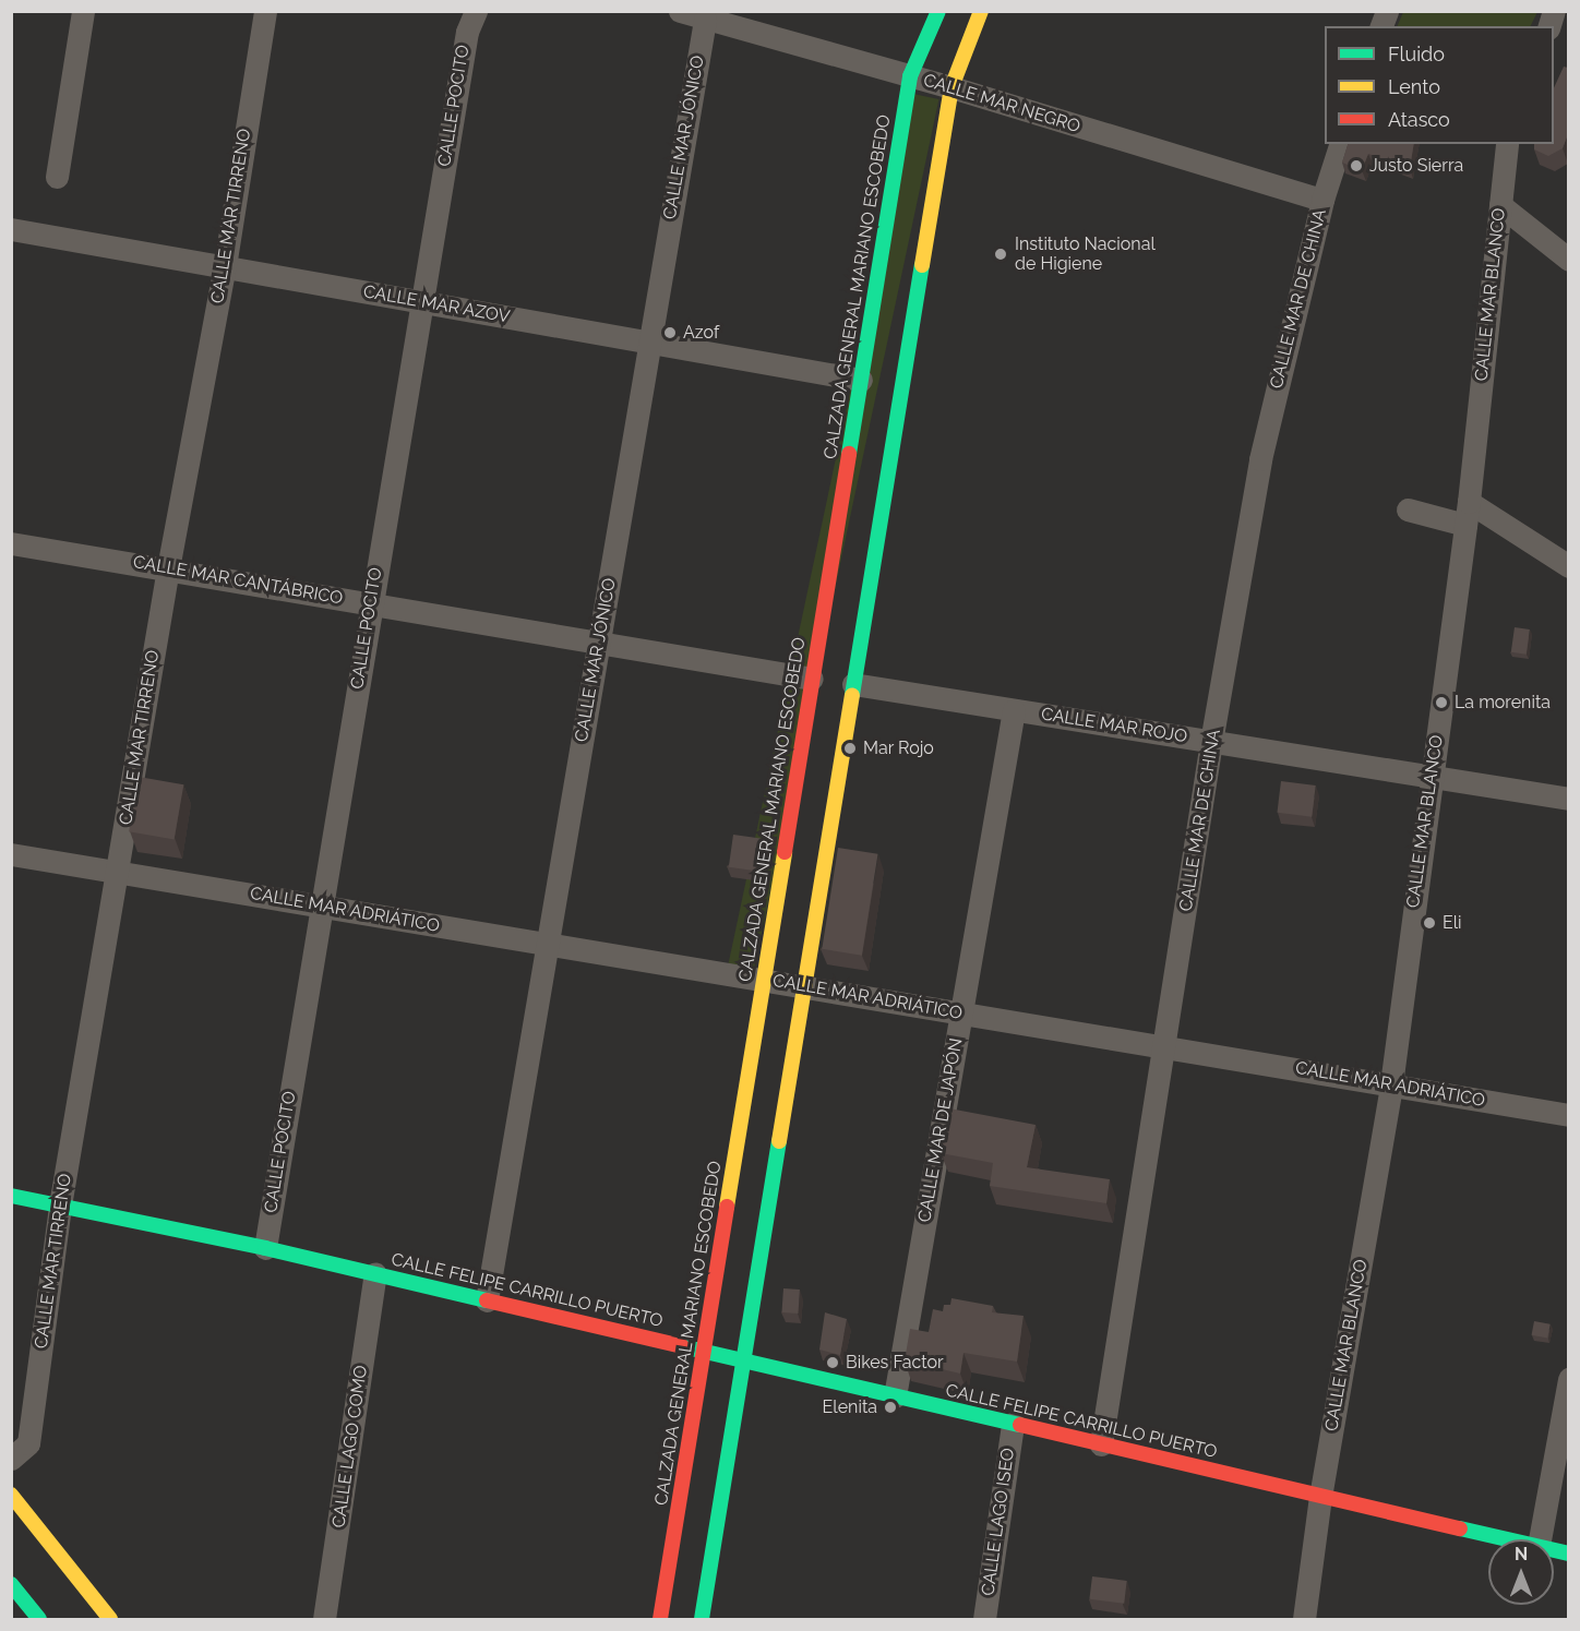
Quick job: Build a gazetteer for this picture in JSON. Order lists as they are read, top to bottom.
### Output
{
  "streets": {
    "main road": ["CALZADA GENERAL MARIANO ESCOBEDO", "CALLE FELIPE CARRILLO PUERTO"],
    "street": [
      "CALLE MAR NEGRO",
      "CALLE POCITO",
      "CALLE MAR JÓNICO",
      "CALLE MAR TIRRENO",
      "CALLE MAR BLANCO",
      "CALLE MAR DE CHINA",
      "CALLE MAR AZOV",
      "CALLE MAR CANTÁBRICO",
      "CALLE MAR ROJO",
      "CALLE MAR ADRIÁTICO",
      "CALLE MAR DE JAPÓN",
      "CALLE LAGO COMO",
      "CALLE LAGO ISEO"
    ]
  },
  "crossings": [
    ["CALLE MAR NEGRO", "CALLE MAR JÓNICO"],
    ["CALLE MAR NEGRO", "CALZADA GENERAL MARIANO ESCOBEDO"],
    ["CALLE MAR NEGRO", "CALLE MAR DE CHINA"],
    ["CALLE POCITO", "CALLE MAR AZOV"],
    ["CALLE POCITO", "CALLE MAR CANTÁBRICO"],
    ["CALLE POCITO", "CALLE MAR ADRIÁTICO"],
    ["CALLE POCITO", "CALLE FELIPE CARRILLO PUERTO"],
    ["CALLE MAR JÓNICO", "CALLE MAR AZOV"],
    ["CALLE MAR JÓNICO", "CALLE MAR CANTÁBRICO"],
    ["CALLE MAR JÓNICO", "CALLE MAR ADRIÁTICO"],
    ["CALLE MAR JÓNICO", "CALLE FELIPE CARRILLO PUERTO"],
    ["CALLE MAR TIRRENO", "CALLE MAR AZOV"],
    ["CALLE MAR TIRRENO", "CALLE MAR CANTÁBRICO"],
    ["CALLE MAR TIRRENO", "CALLE MAR ADRIÁTICO"],
    ["CALLE MAR TIRRENO", "CALLE FELIPE CARRILLO PUERTO"],
    ["CALZADA GENERAL MARIANO ESCOBEDO", "CALLE MAR AZOV"],
    ["CALZADA GENERAL MARIANO ESCOBEDO", "CALLE MAR CANTÁBRICO"],
    ["CALZADA GENERAL MARIANO ESCOBEDO", "CALLE MAR ADRIÁTICO"],
    ["CALZADA GENERAL MARIANO ESCOBEDO", "CALLE FELIPE CARRILLO PUERTO"],
    ["CALLE MAR BLANCO", "CALLE MAR ROJO"],
    ["CALLE MAR BLANCO", "CALLE MAR ADRIÁTICO"],
    ["CALLE MAR BLANCO", "CALLE FELIPE CARRILLO PUERTO"],
    ["CALLE MAR DE CHINA", "CALLE MAR ROJO"],
    ["CALLE MAR DE CHINA", "CALLE MAR ADRIÁTICO"],
    ["CALLE MAR DE CHINA", "CALLE FELIPE CARRILLO PUERTO"],
    ["CALLE MAR ROJO", "CALLE MAR DE JAPÓN"],
    ["CALLE MAR ADRIÁTICO", "CALLE MAR DE JAPÓN"],
    ["CALLE MAR DE JAPÓN", "CALLE FELIPE CARRILLO PUERTO"],
    ["CALLE FELIPE CARRILLO PUERTO", "CALLE LAGO COMO"],
    ["CALLE FELIPE CARRILLO PUERTO", "CALLE LAGO ISEO"]
  ],
  "places": [
    "Justo Sierra",
    "Instituto Nacional de Higiene",
    "Azof",
    "La morenita",
    "Mar Rojo",
    "Eli",
    "Bikes Factor",
    "Elenita"
  ],
  "legend": ["Fluido", "Lento", "Atasco"],
  "north": "top"
}
